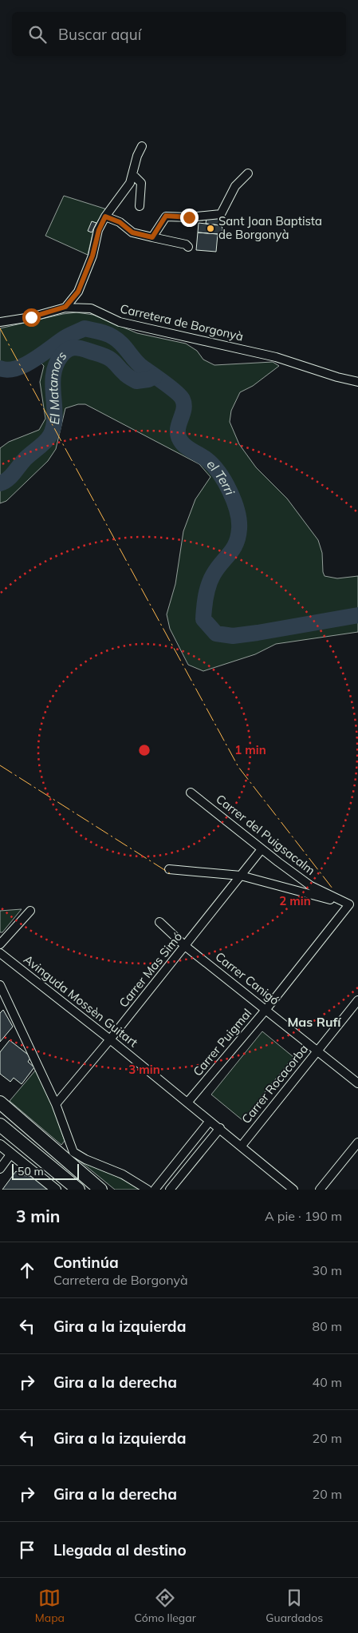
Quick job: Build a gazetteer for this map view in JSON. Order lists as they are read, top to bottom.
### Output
{
  "streets": {
    "street": [
      "Carretera de Borgonyà",
      "Carrer del Puigsacalm",
      "Carrer Mas Simó",
      "Carrer Canigó",
      "Avinguda Mossèn Guitart",
      "Carrer Puigmal",
      "Carrer Rocacorba"
    ]
  },
  "crossings": [
    ["Carrer del Puigsacalm", "Carrer Mas Simó"],
    ["Carrer del Puigsacalm", "Carrer Puigmal"],
    ["Carrer Mas Simó", "Carrer Canigó"],
    ["Carrer Mas Simó", "Avinguda Mossèn Guitart"],
    ["Carrer Canigó", "Carrer Puigmal"],
    ["Carrer Canigó", "Carrer Rocacorba"],
    ["Avinguda Mossèn Guitart", "Carrer Puigmal"],
    ["Avinguda Mossèn Guitart", "Carrer Rocacorba"]
  ],
  "districts": ["Mas Rufí"],
  "water": ["El Matamors", "el Terri"],
  "places": ["Sant Joan Baptista de Borgonyà"],
  "scale_bar": "50 m",
  "page": {
    "search": "Buscar aquí",
    "scale": "50 m",
    "heading": ["3 min", "A pie · 190 m"],
    "list": [
      ["Continúa", "Carretera de Borgonyà", "30 m"],
      ["Gira a la izquierda", "80 m"],
      ["Gira a la derecha", "40 m"],
      ["Gira a la izquierda", "20 m"],
      ["Gira a la derecha", "20 m"],
      "Llegada al destino"
    ],
    "nav": ["Mapa", "Cómo llegar", "Guardados"]
  },
  "rings": ["1 min", "2 min", "3 min"]
}
